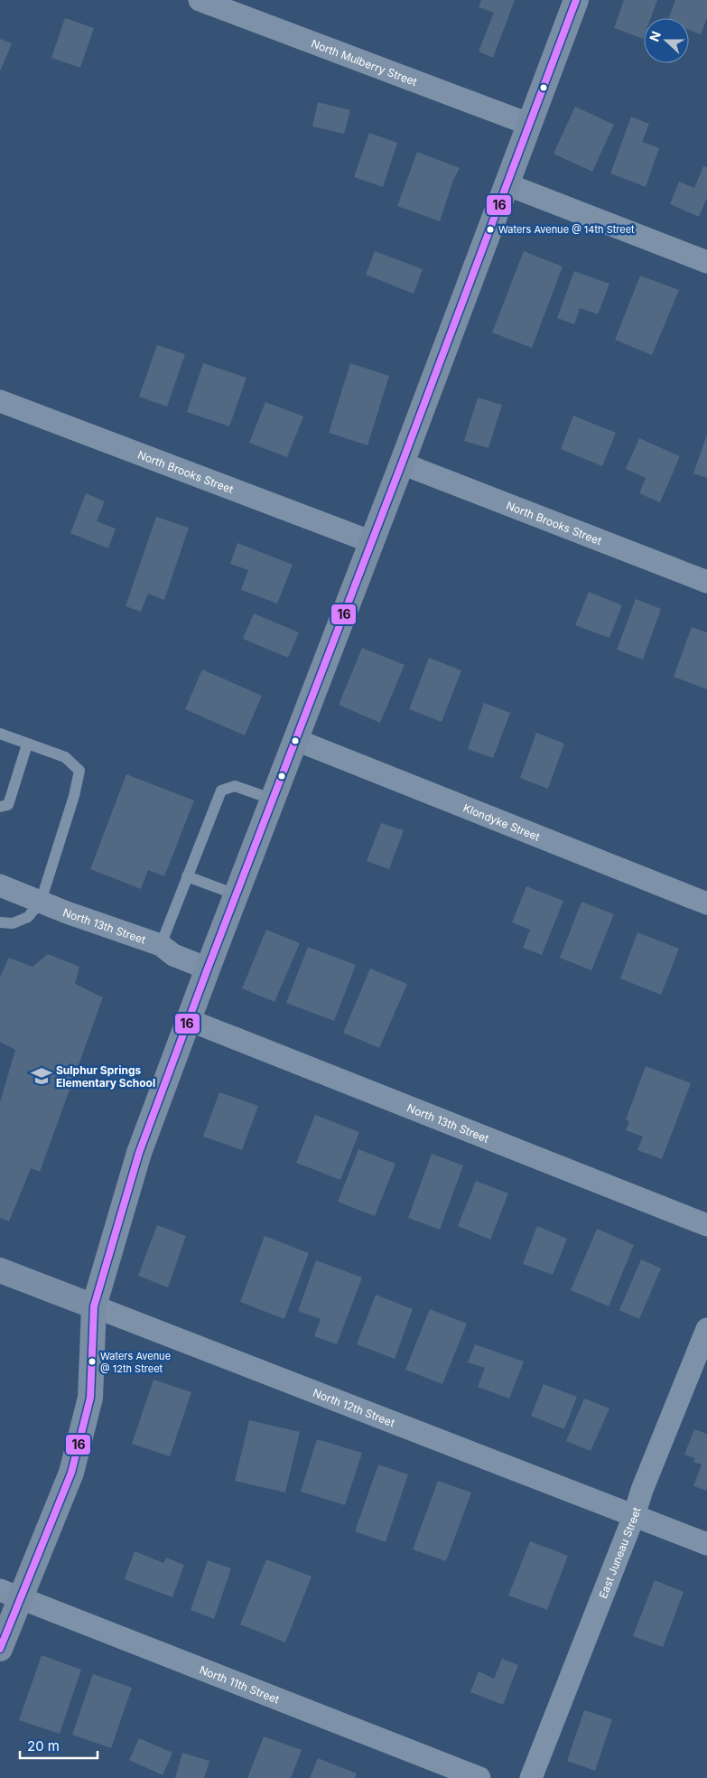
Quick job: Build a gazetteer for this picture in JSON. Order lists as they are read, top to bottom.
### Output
{
  "streets": {
    "street": [
      "North Mulberry Street",
      "North Brooks Street",
      "Klondyke Street",
      "North 13th Street",
      "North 12th Street",
      "East Juneau Street",
      "North 11th Street"
    ]
  },
  "crossings": [
    ["North 12th Street", "East Juneau Street"]
  ],
  "places": {
    "other": ["Waters Avenue @ 14th Street", "Waters Avenue @ 12th Street"],
    "school or university": ["Sulphur Springs Elementary School"]
  },
  "lines": ["transit line 16"],
  "scale_bar": "20 m",
  "north": "left"
}
